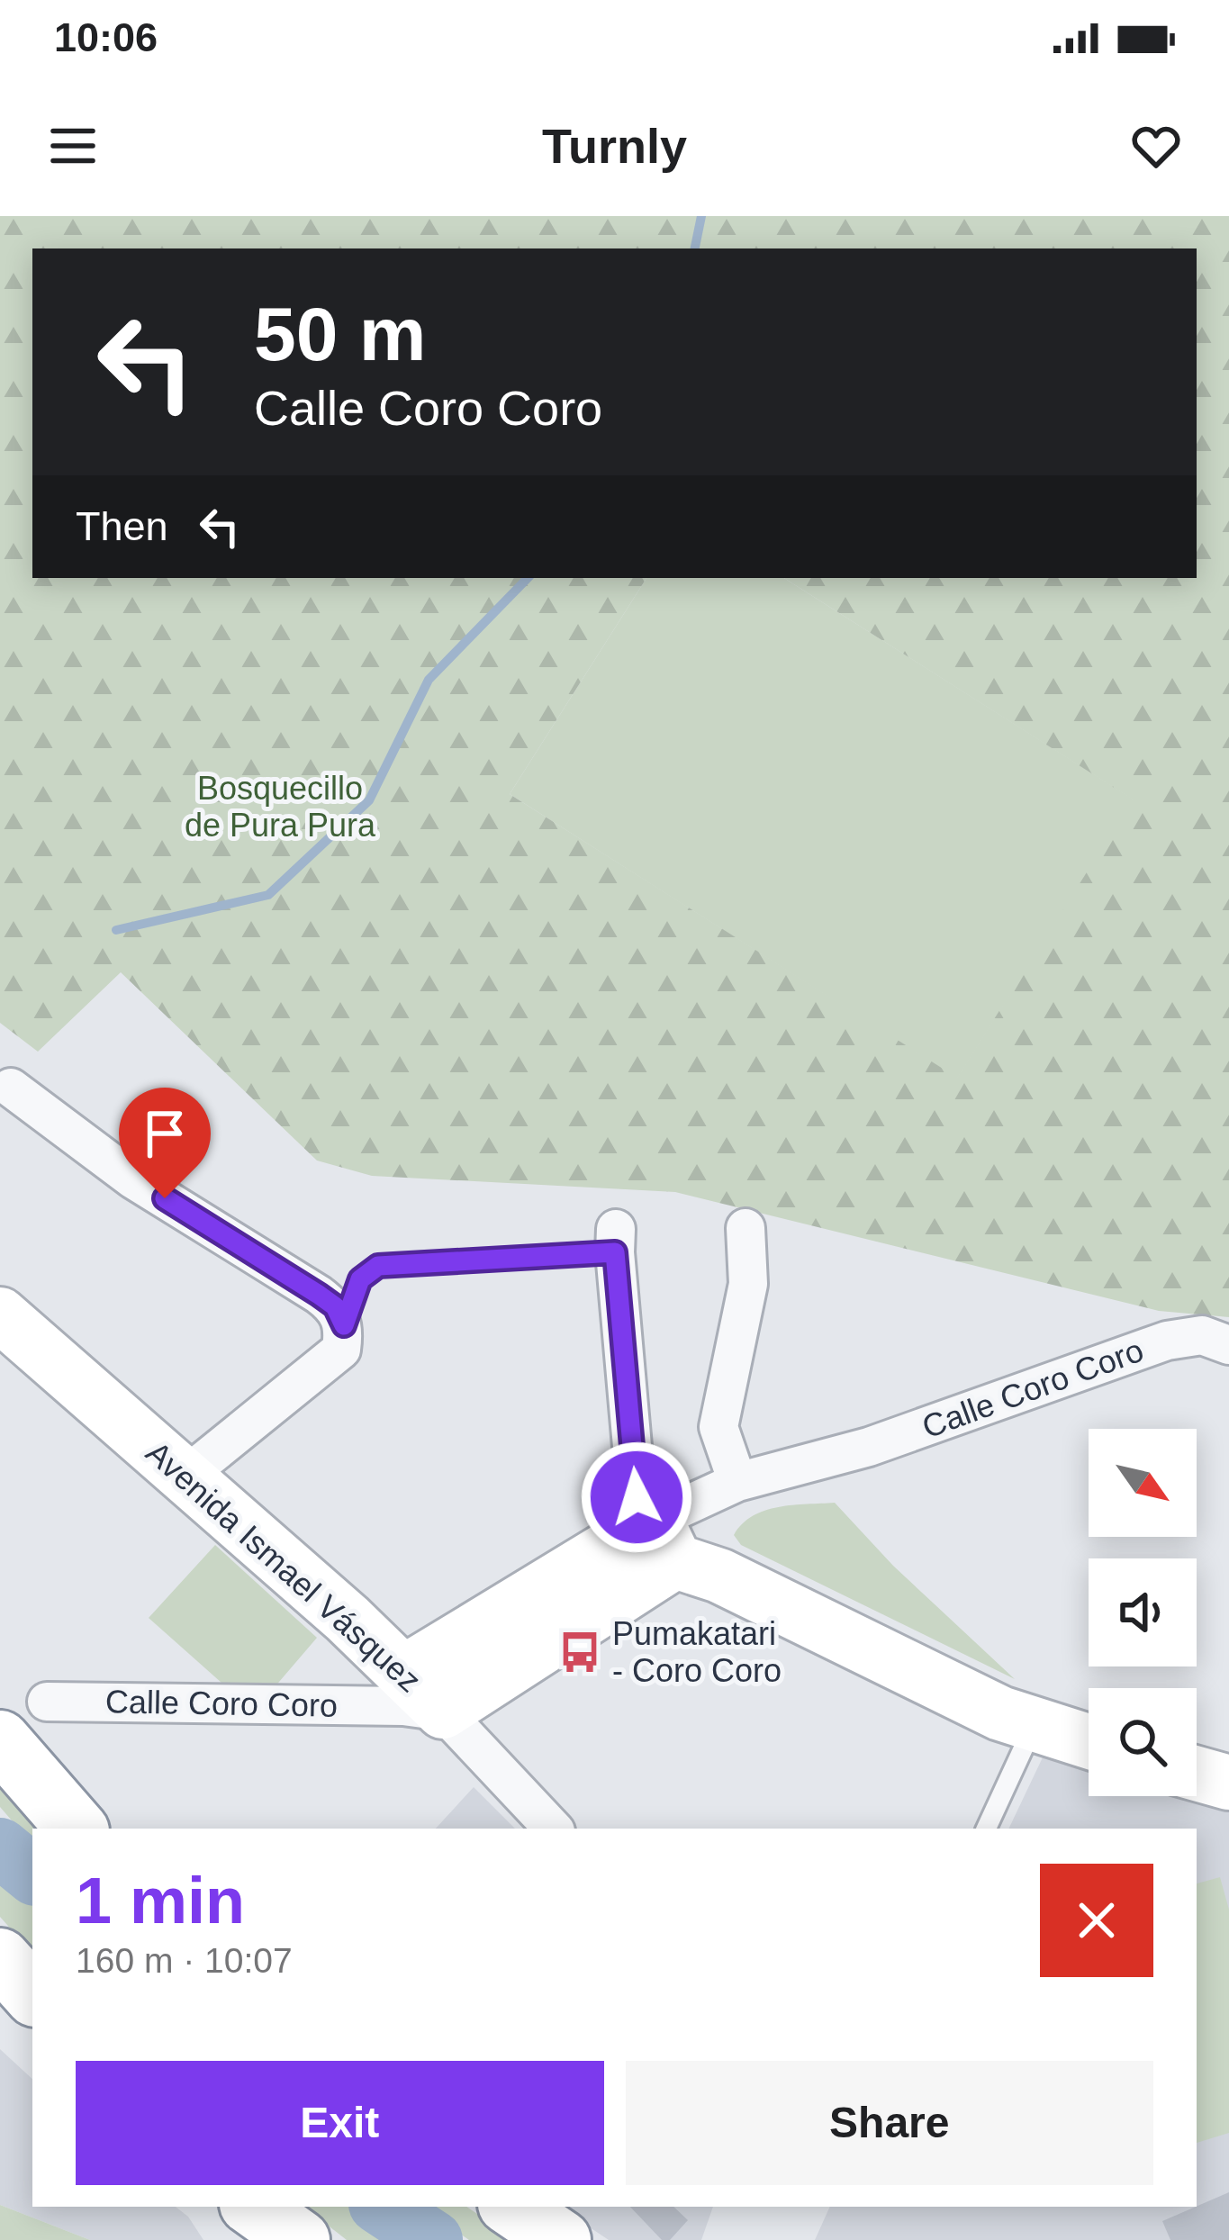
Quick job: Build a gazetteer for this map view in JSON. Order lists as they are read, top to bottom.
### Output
{
  "streets": {
    "main road": ["Calle Coro Coro", "Avenida Ismael Vásquez"]
  },
  "crossings": [
    ["Calle Coro Coro", "Avenida Ismael Vásquez"]
  ],
  "parks": ["Bosquecillo de Pura Pura"],
  "places": {
    "bus stop": ["Pumakatari - Coro Coro"]
  },
  "north": "bottom right",
  "page": {
    "status": "10:06",
    "header": "Turnly",
    "turn": ["50 m", "Calle Coro Coro"],
    "then": "Then",
    "heading": ["1 min", "160 m · 10:07"],
    "buttons": ["Exit", "Share"]
  }
}
